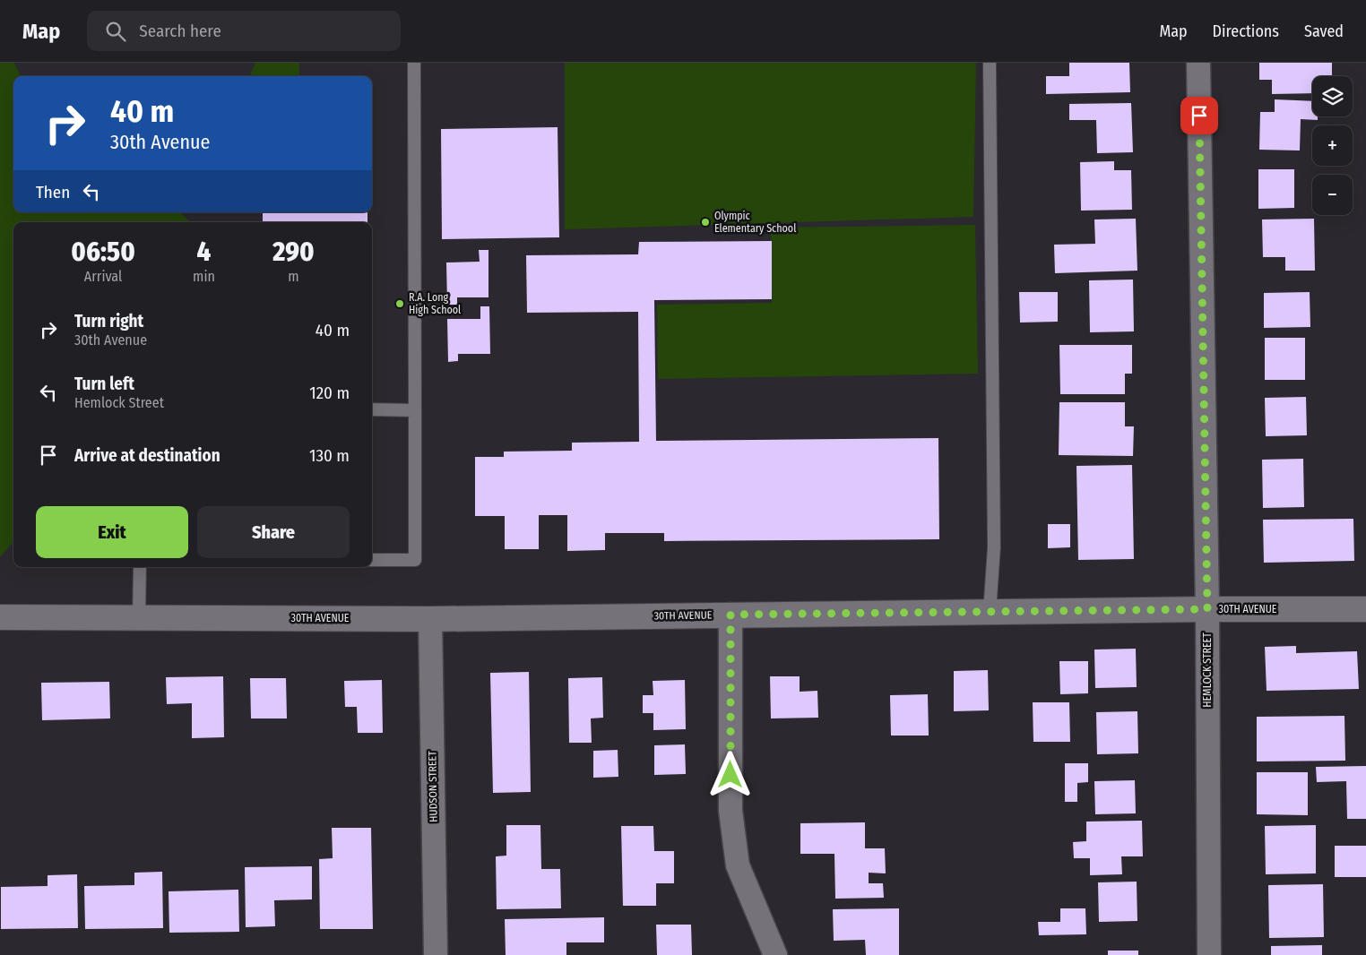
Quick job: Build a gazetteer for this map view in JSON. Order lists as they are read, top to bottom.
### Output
{
  "streets": {
    "street": ["30TH AVENUE", "HEMLOCK STREET", "HUDSON STREET"]
  },
  "crossings": [
    ["30TH AVENUE", "HEMLOCK STREET"],
    ["30TH AVENUE", "HUDSON STREET"]
  ],
  "places": ["Olympic Elementary School", "R.A. Long High School"],
  "page": {
    "header": "Map",
    "search": "Search here",
    "nav": ["Map", "Directions", "Saved"],
    "map_buttons": ["+", "−"],
    "turn": ["40 m", "30th Avenue"],
    "then": "Then",
    "eta": [
      "06:50",
      "Arrival",
      "4",
      "min",
      "290",
      "m"
    ],
    "list": [
      {
        "name": "Turn right",
        "note": "30th Avenue",
        "value": "40 m"
      },
      {
        "name": "Turn left",
        "note": "Hemlock Street",
        "value": "120 m"
      },
      {
        "name": "Arrive at destination",
        "value": "130 m"
      }
    ],
    "buttons": ["Exit", "Share"]
  }
}
